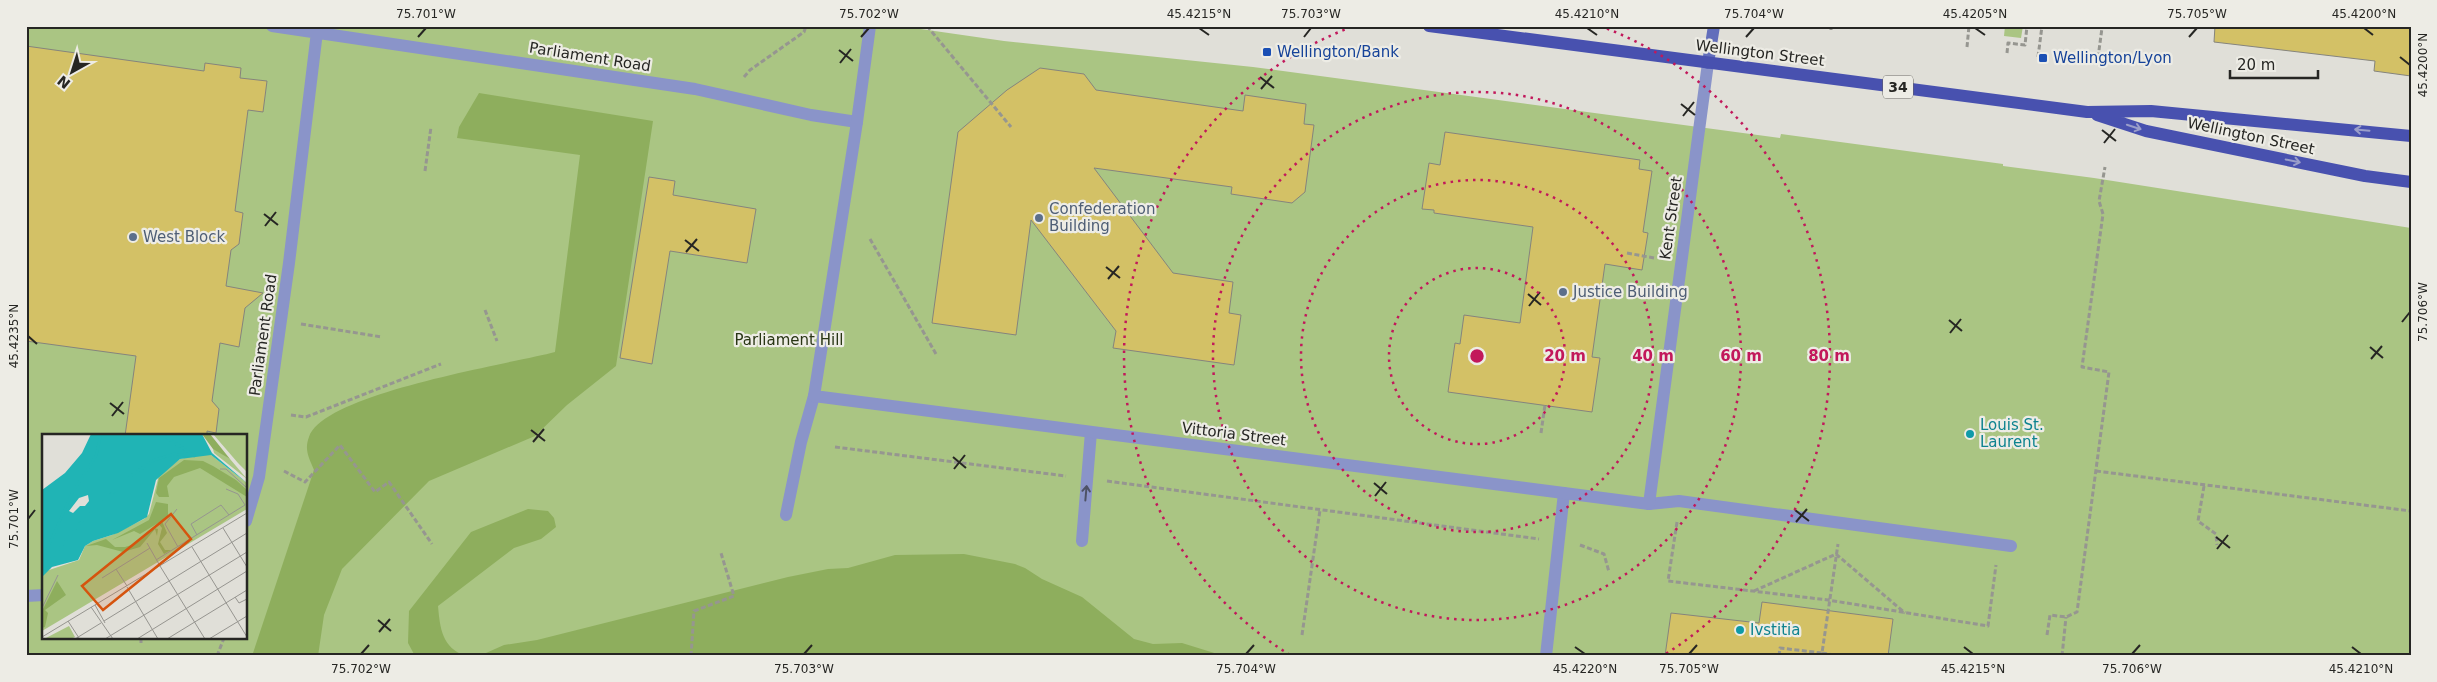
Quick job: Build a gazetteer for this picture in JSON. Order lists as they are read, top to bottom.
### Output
{
  "streets": {
    "main road": ["Wellington Street", "34", "Kent Street"],
    "street": ["Parliament Road", "Vittoria Street"]
  },
  "crossings": [
    ["Wellington Street", "Kent Street"],
    ["Kent Street", "Vittoria Street"]
  ],
  "parks": ["Parliament Hill"],
  "places": {
    "transit": ["Wellington/Bank", "Wellington/Lyon"],
    "other": [
      "Confederation Building",
      "West Block",
      "Justice Building",
      "Louis St. Laurent",
      "Ivstitia"
    ]
  },
  "scale_bar": "20 m",
  "north": "bottom left",
  "coordinates": [
    "75.701°W",
    "75.702°W",
    "45.4215°N",
    "75.703°W",
    "45.4210°N",
    "75.704°W",
    "45.4205°N",
    "75.705°W",
    "45.4200°N",
    "75.706°W",
    "45.4235°N",
    "45.4220°N"
  ],
  "rings": [
    "20 m",
    "40 m",
    "60 m",
    "80 m"
  ]
}
